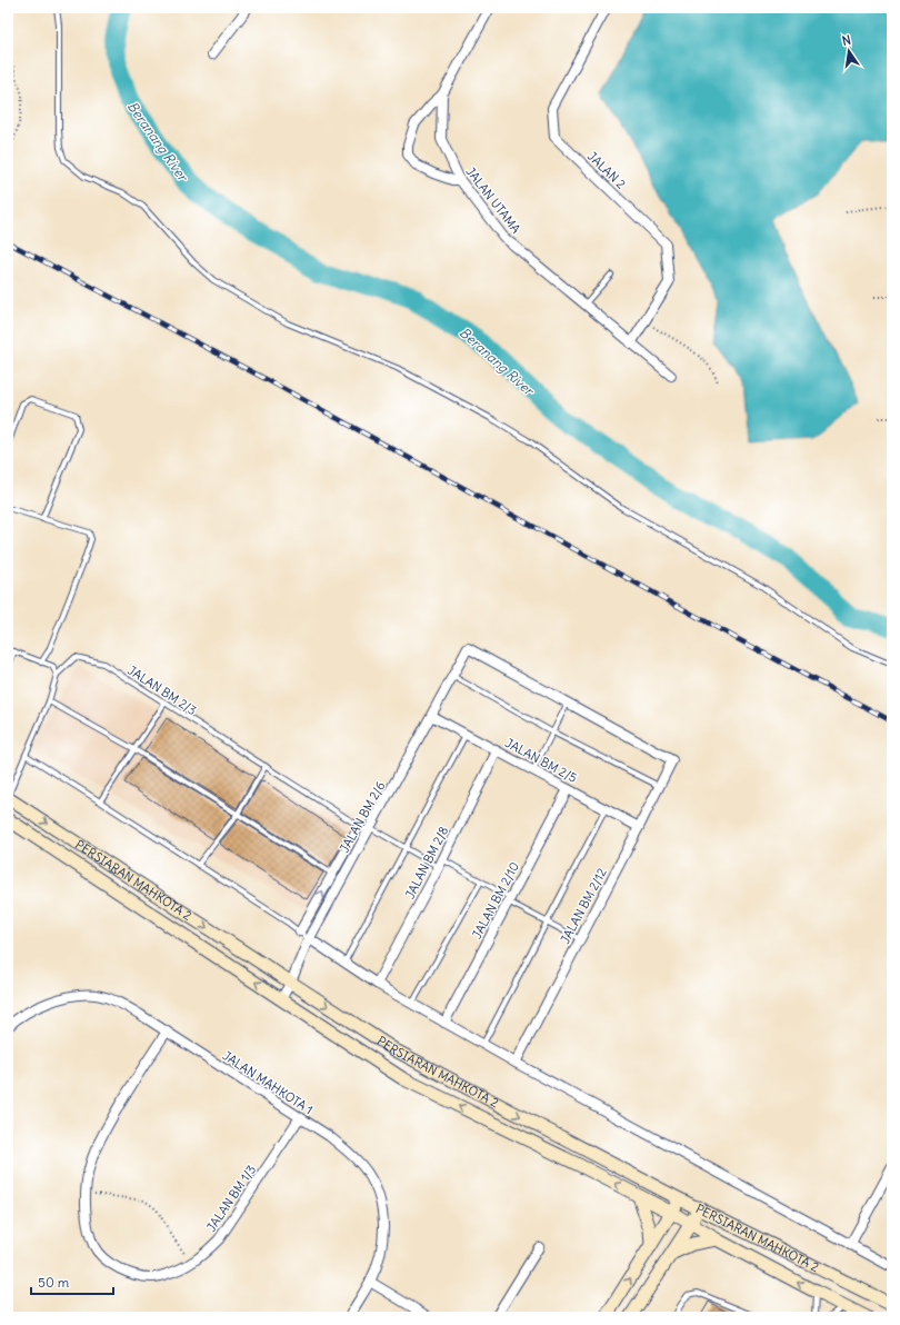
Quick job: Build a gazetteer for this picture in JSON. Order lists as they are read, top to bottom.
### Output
{
  "streets": {
    "main road": ["PERSIARAN MAHKOTA 2"],
    "street": [
      "JALAN 2",
      "JALAN UTAMA",
      "JALAN BM 2/5",
      "JALAN BM 2/6",
      "JALAN BM 2/8",
      "JALAN BM 2/10",
      "JALAN BM 2/12",
      "JALAN MAHKOTA 1",
      "JALAN BM 1/3"
    ],
    "lane": ["JALAN BM 2/3"]
  },
  "crossings": [
    ["JALAN 2", "JALAN UTAMA"],
    ["JALAN BM 2/3", "JALAN BM 2/6"],
    ["JALAN BM 2/3", "JALAN BM 2/8"],
    ["JALAN BM 2/3", "JALAN BM 2/10"],
    ["JALAN BM 2/3", "JALAN BM 2/12"],
    ["JALAN BM 2/5", "JALAN BM 2/6"],
    ["JALAN BM 2/5", "JALAN BM 2/8"],
    ["JALAN BM 2/5", "JALAN BM 2/10"],
    ["JALAN BM 2/5", "JALAN BM 2/12"],
    ["JALAN BM 2/6", "PERSIARAN MAHKOTA 2"],
    ["JALAN BM 2/6", "JALAN BM 2/12"],
    ["JALAN MAHKOTA 1", "JALAN BM 1/3"]
  ],
  "water": ["Beranang River"],
  "scale_bar": "50 m",
  "north": "top"
}
